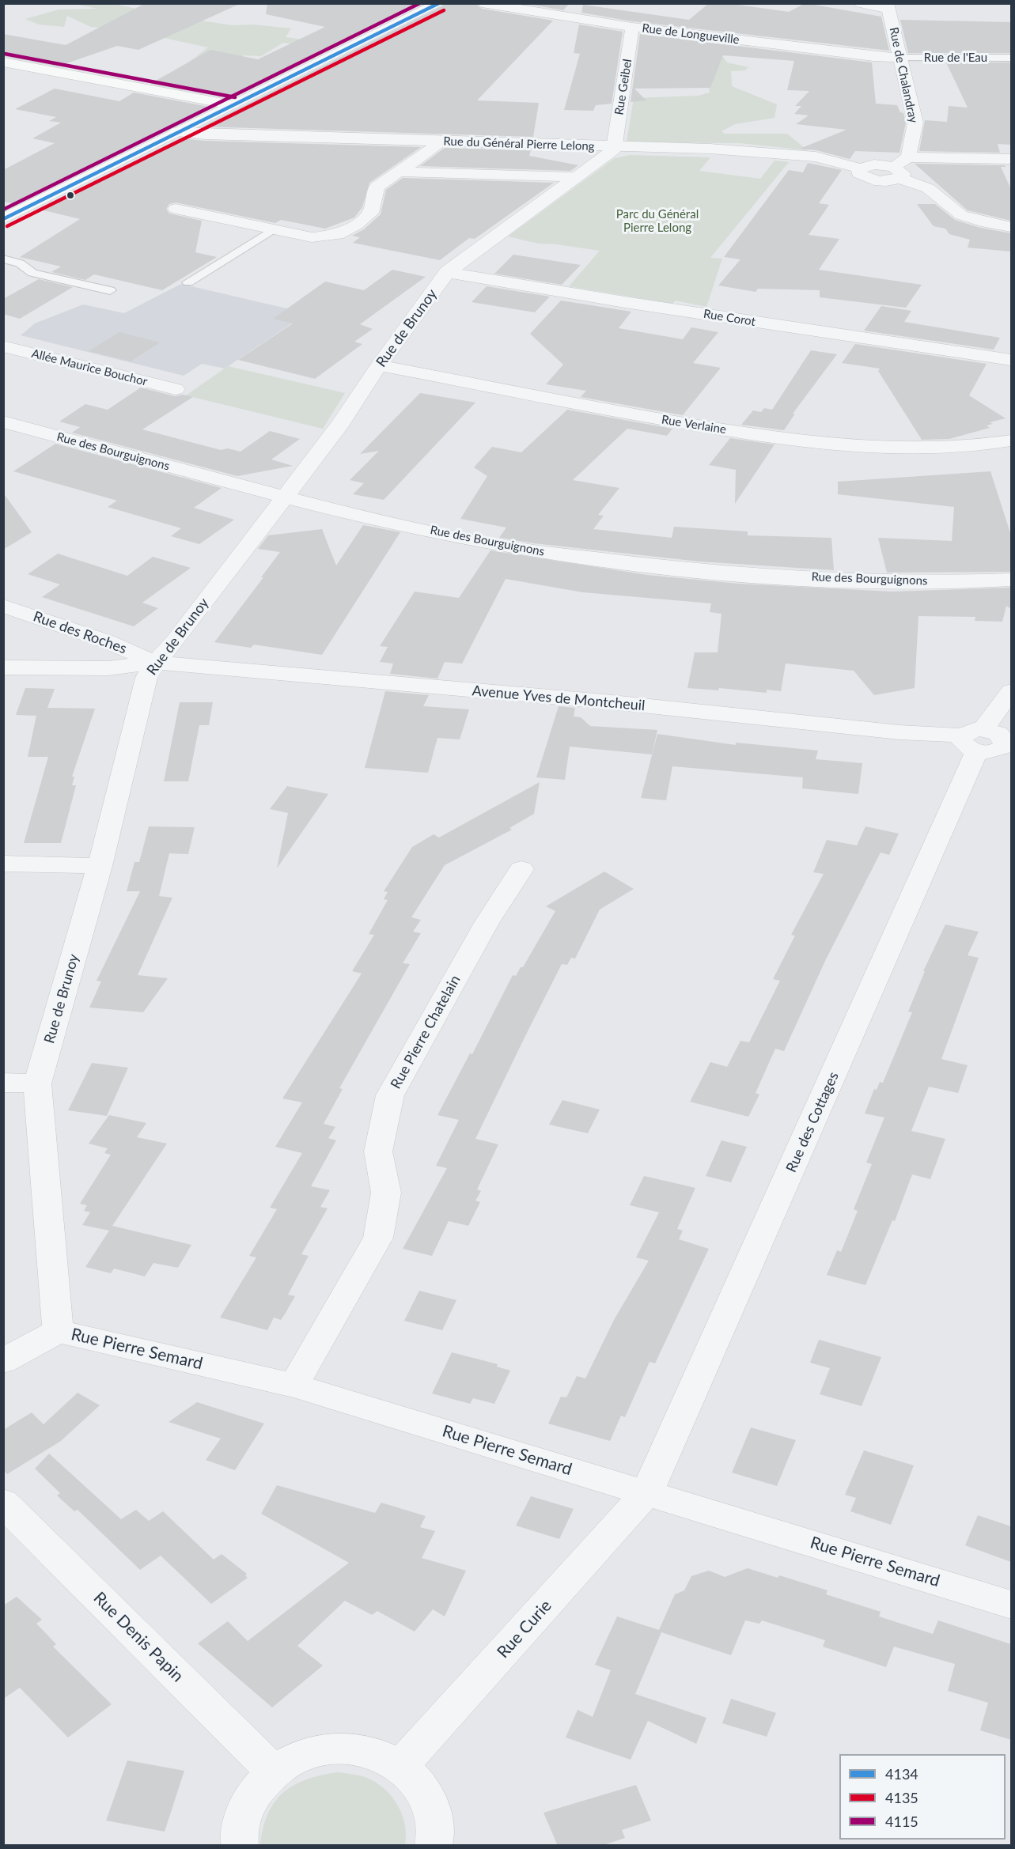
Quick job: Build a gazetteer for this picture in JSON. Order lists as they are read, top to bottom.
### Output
{
  "streets": {
    "street": [
      "Rue de Longueville",
      "Rue de Chalandray",
      "Rue Geibel",
      "Rue du Général Pierre Lelong",
      "Rue Corot",
      "Rue de Brunoy",
      "Allée Maurice Bouchor",
      "Rue Verlaine",
      "Rue des Bourguignons",
      "Rue des Roches",
      "Avenue Yves de Montcheuil",
      "Rue Pierre Chatelain",
      "Rue des Cottages",
      "Rue Pierre Semard",
      "Rue Curie",
      "Rue Denis Papin"
    ],
    "lane": ["Rue de l'Eau"]
  },
  "crossings": [
    ["Rue de Longueville", "Rue de l'Eau"],
    ["Rue de Longueville", "Rue de Chalandray"],
    ["Rue de Longueville", "Rue Geibel"],
    ["Rue de l'Eau", "Rue de Chalandray"],
    ["Rue Geibel", "Rue du Général Pierre Lelong"],
    ["Rue Geibel", "Rue de Brunoy"],
    ["Rue du Général Pierre Lelong", "Rue de Brunoy"],
    ["Rue Corot", "Rue de Brunoy"],
    ["Rue de Brunoy", "Rue Verlaine"],
    ["Rue de Brunoy", "Rue des Bourguignons"],
    ["Rue de Brunoy", "Rue des Roches"],
    ["Rue de Brunoy", "Avenue Yves de Montcheuil"],
    ["Rue de Brunoy", "Rue Pierre Semard"],
    ["Rue des Roches", "Avenue Yves de Montcheuil"],
    ["Avenue Yves de Montcheuil", "Rue des Cottages"],
    ["Rue Pierre Chatelain", "Rue Pierre Semard"],
    ["Rue des Cottages", "Rue Pierre Semard"],
    ["Rue des Cottages", "Rue Curie"],
    ["Rue Pierre Semard", "Rue Curie"]
  ],
  "parks": ["Parc du Général Pierre Lelong"],
  "lines": ["transit line 4134", "transit line 4115", "transit line 4135"],
  "legend": ["4134", "4135", "4115"]
}
